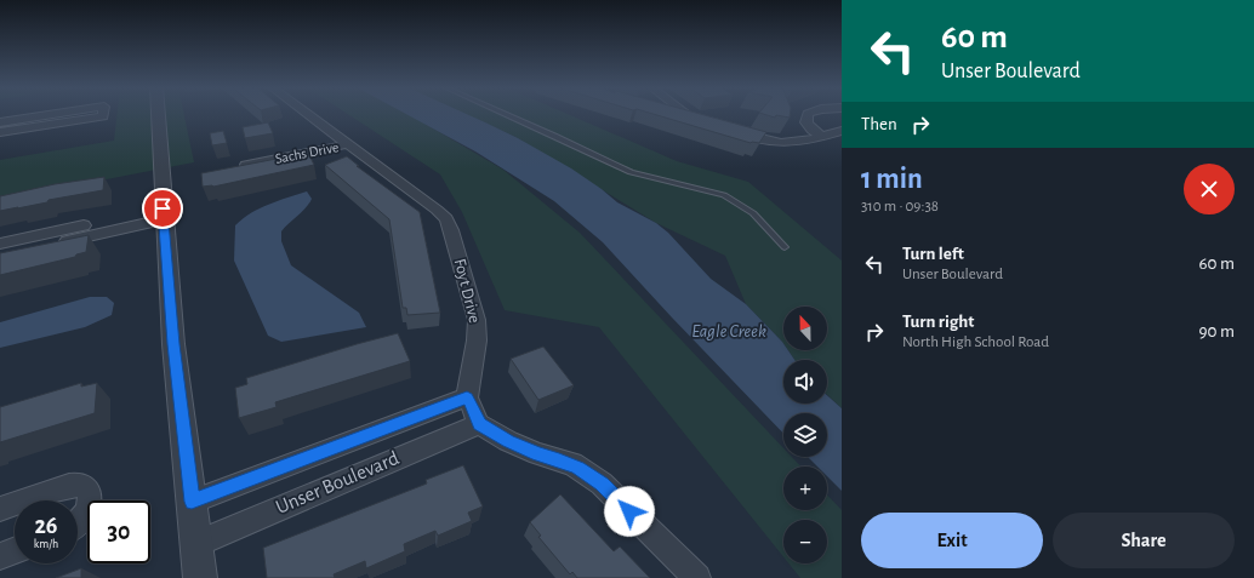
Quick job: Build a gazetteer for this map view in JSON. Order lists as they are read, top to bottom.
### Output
{
  "streets": {
    "street": ["Sachs Drive", "Foyt Drive", "Unser Boulevard"]
  },
  "crossings": [
    ["Sachs Drive", "Foyt Drive"],
    ["Foyt Drive", "Unser Boulevard"]
  ],
  "water": ["Eagle Creek"],
  "north": "top",
  "page": {
    "turn": ["60 m", "Unser Boulevard"],
    "then": "Then",
    "heading": ["1 min", "310 m · 09:38"],
    "list": [
      {
        "name": "Turn left",
        "note": "Unser Boulevard",
        "value": "60 m"
      },
      {
        "name": "Turn right",
        "note": "North High School Road",
        "value": "90 m"
      }
    ],
    "map_buttons": ["+", "−"],
    "speed": "26 km/h",
    "limit": "30",
    "buttons": ["Exit", "Share"]
  }
}
